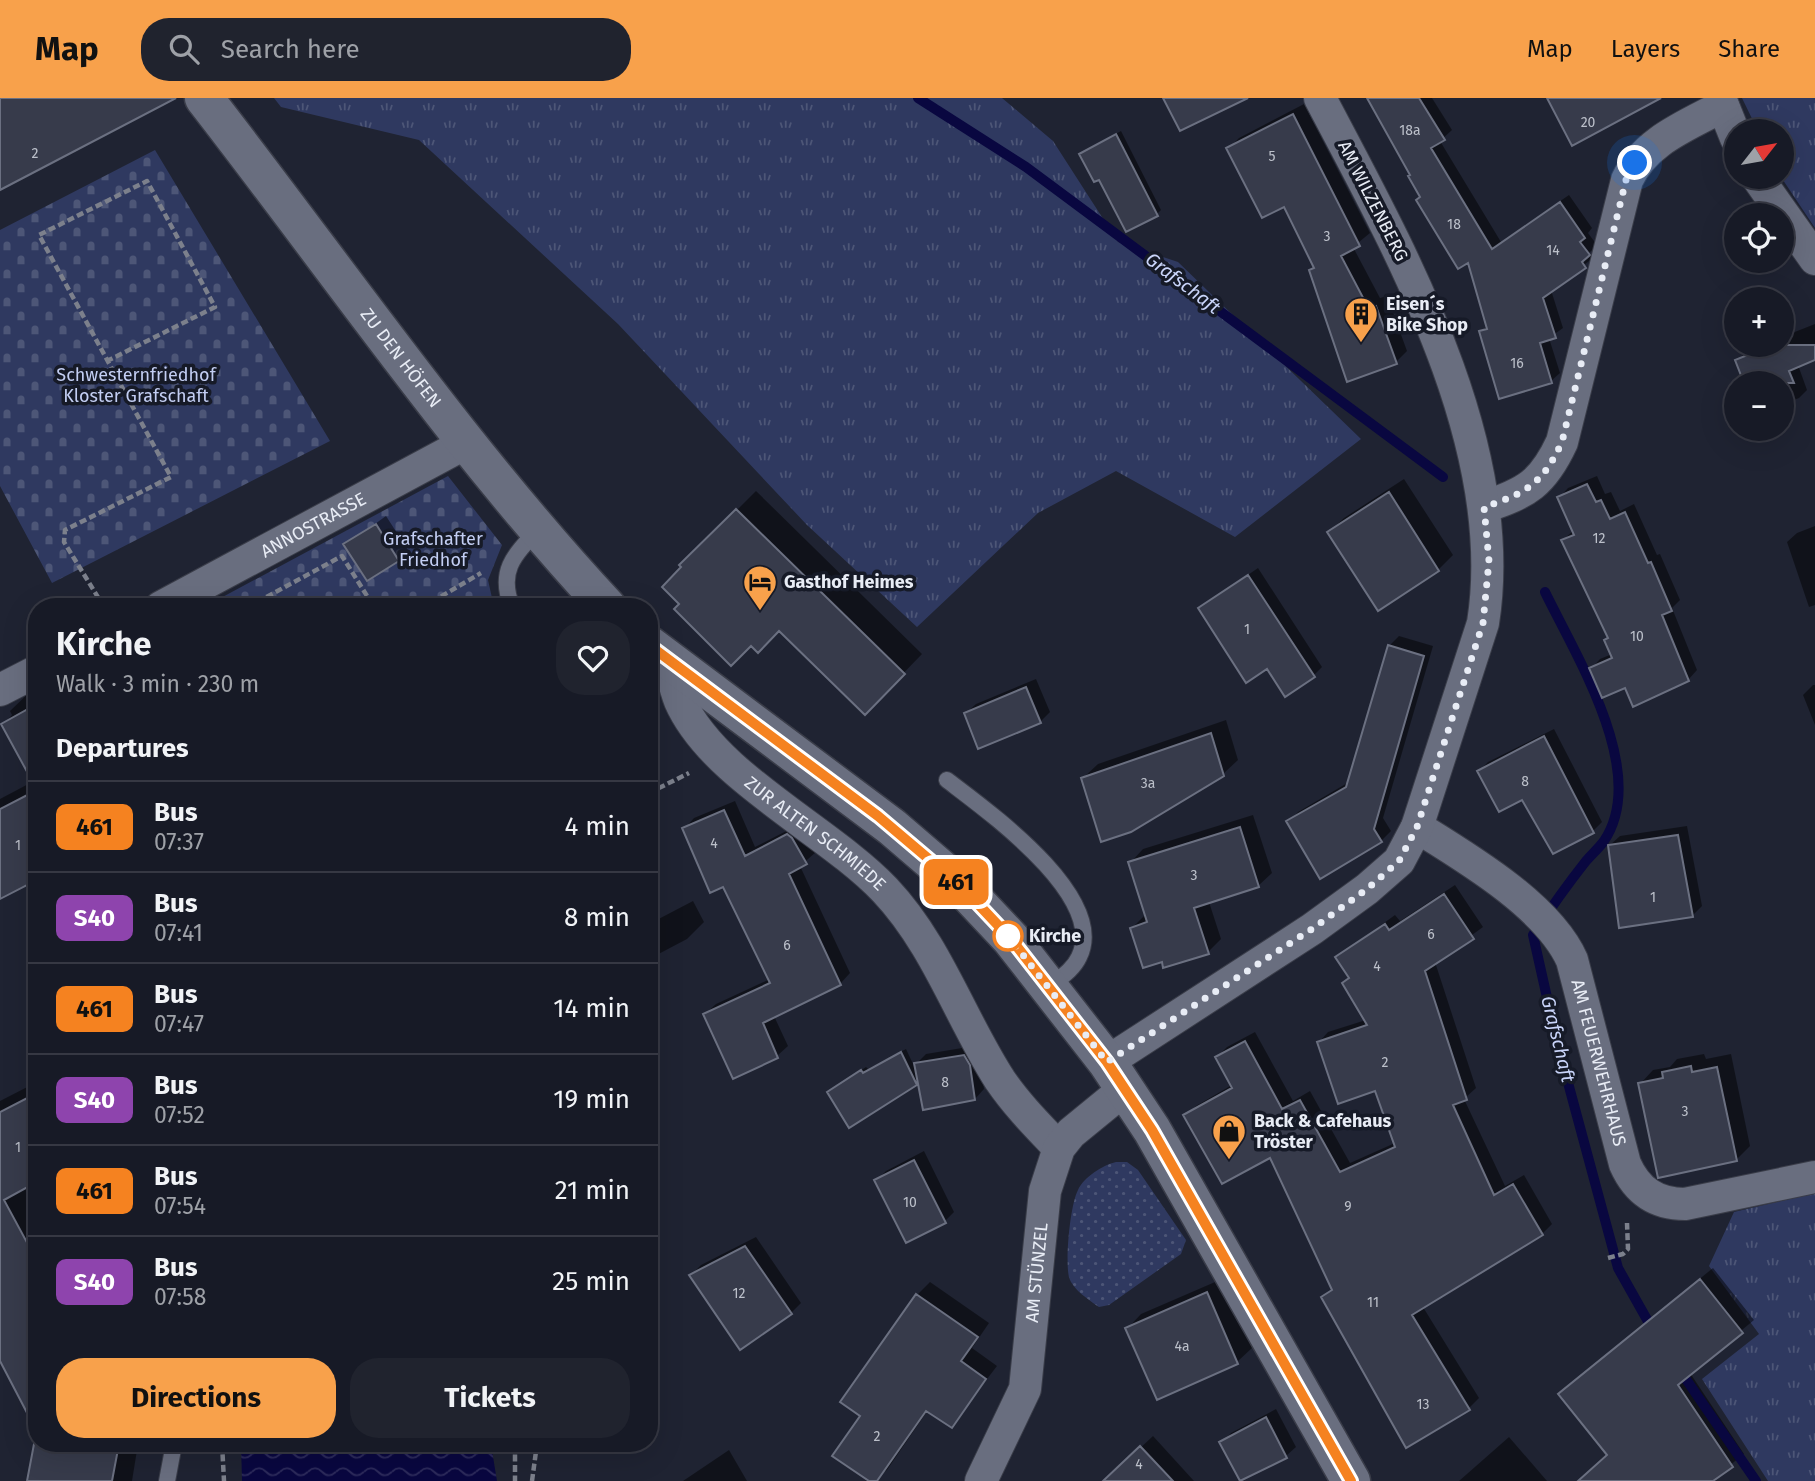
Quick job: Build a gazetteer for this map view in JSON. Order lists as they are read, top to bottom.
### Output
{
  "streets": {
    "street": [
      "AM WILZENBERG",
      "ZU DEN HÖFEN",
      "ANNOSTRASSE",
      "ZUR ALTEN SCHMIEDE",
      "AM FEUERWEHRHAUS",
      "AM STÜNZEL"
    ]
  },
  "crossings": [
    ["AM WILZENBERG", "AM FEUERWEHRHAUS"],
    ["AM WILZENBERG", "AM STÜNZEL"],
    ["ZU DEN HÖFEN", "ANNOSTRASSE"],
    ["ZUR ALTEN SCHMIEDE", "AM STÜNZEL"]
  ],
  "water": ["Grafschaft"],
  "parks": ["Schwesternfriedhof Kloster Grafschaft", "Grafschafter Friedhof"],
  "places": {
    "building": ["Eisen´s Bike Shop"],
    "hotel": ["Gasthof Heimes"],
    "other": ["Kirche"],
    "shop": ["Back & Cafehaus Tröster"]
  },
  "lines": ["bus line 461"],
  "house_numbers": [
    "20",
    "18a",
    "2",
    "5",
    "18",
    "3",
    "14",
    "16",
    "12",
    "1",
    "10",
    "8",
    "3a",
    "4",
    "1",
    "3",
    "1",
    "6",
    "6",
    "4",
    "2",
    "8",
    "3",
    "1",
    "10",
    "9",
    "12",
    "11",
    "4a",
    "13",
    "2",
    "4"
  ],
  "north": "top right",
  "page": {
    "header": "Map",
    "search": "Search here",
    "nav": ["Map", "Layers", "Share"],
    "on_map": "461",
    "map_buttons": ["+", "−"],
    "heading": [
      ["Kirche", "Walk · 3 min · 230 m"],
      "Departures"
    ],
    "list": [
      {
        "mark": "461",
        "name": "Bus",
        "note": "07:37",
        "value": "4 min"
      },
      {
        "mark": "S40",
        "name": "Bus",
        "note": "07:41",
        "value": "8 min"
      },
      {
        "mark": "461",
        "name": "Bus",
        "note": "07:47",
        "value": "14 min"
      },
      {
        "mark": "S40",
        "name": "Bus",
        "note": "07:52",
        "value": "19 min"
      },
      {
        "mark": "461",
        "name": "Bus",
        "note": "07:54",
        "value": "21 min"
      },
      {
        "mark": "S40",
        "name": "Bus",
        "note": "07:58",
        "value": "25 min"
      }
    ],
    "buttons": ["Directions", "Tickets"]
  }
}
